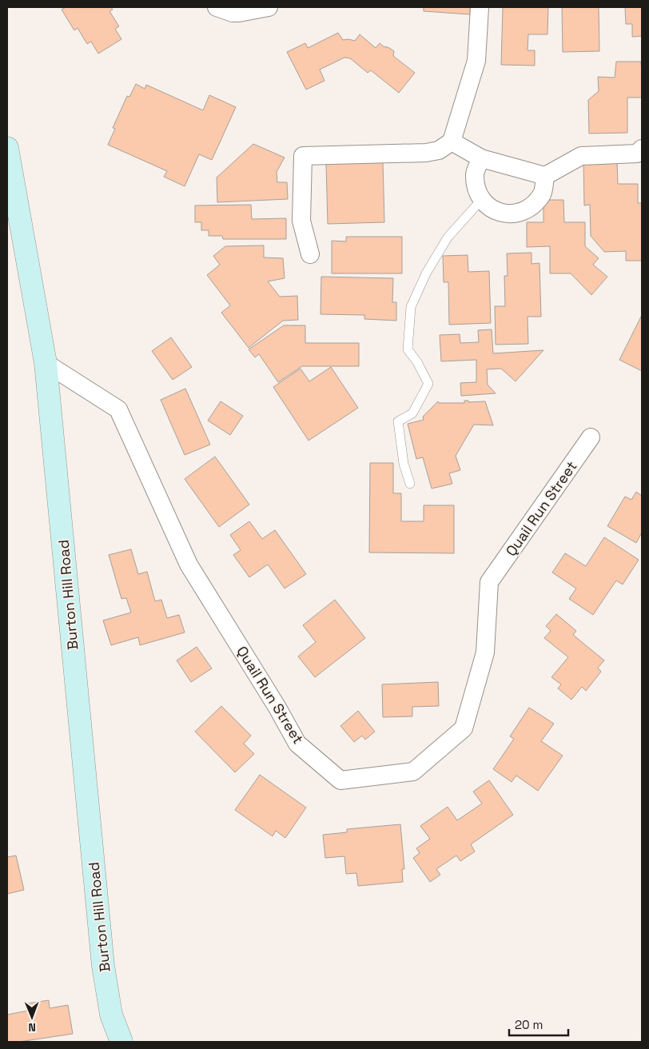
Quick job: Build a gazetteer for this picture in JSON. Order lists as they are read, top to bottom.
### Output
{
  "streets": {
    "street": ["Quail Run Street", "Burton Hill Road"]
  },
  "crossings": [
    ["Quail Run Street", "Burton Hill Road"]
  ],
  "scale_bar": "20 m",
  "north": "bottom"
}
